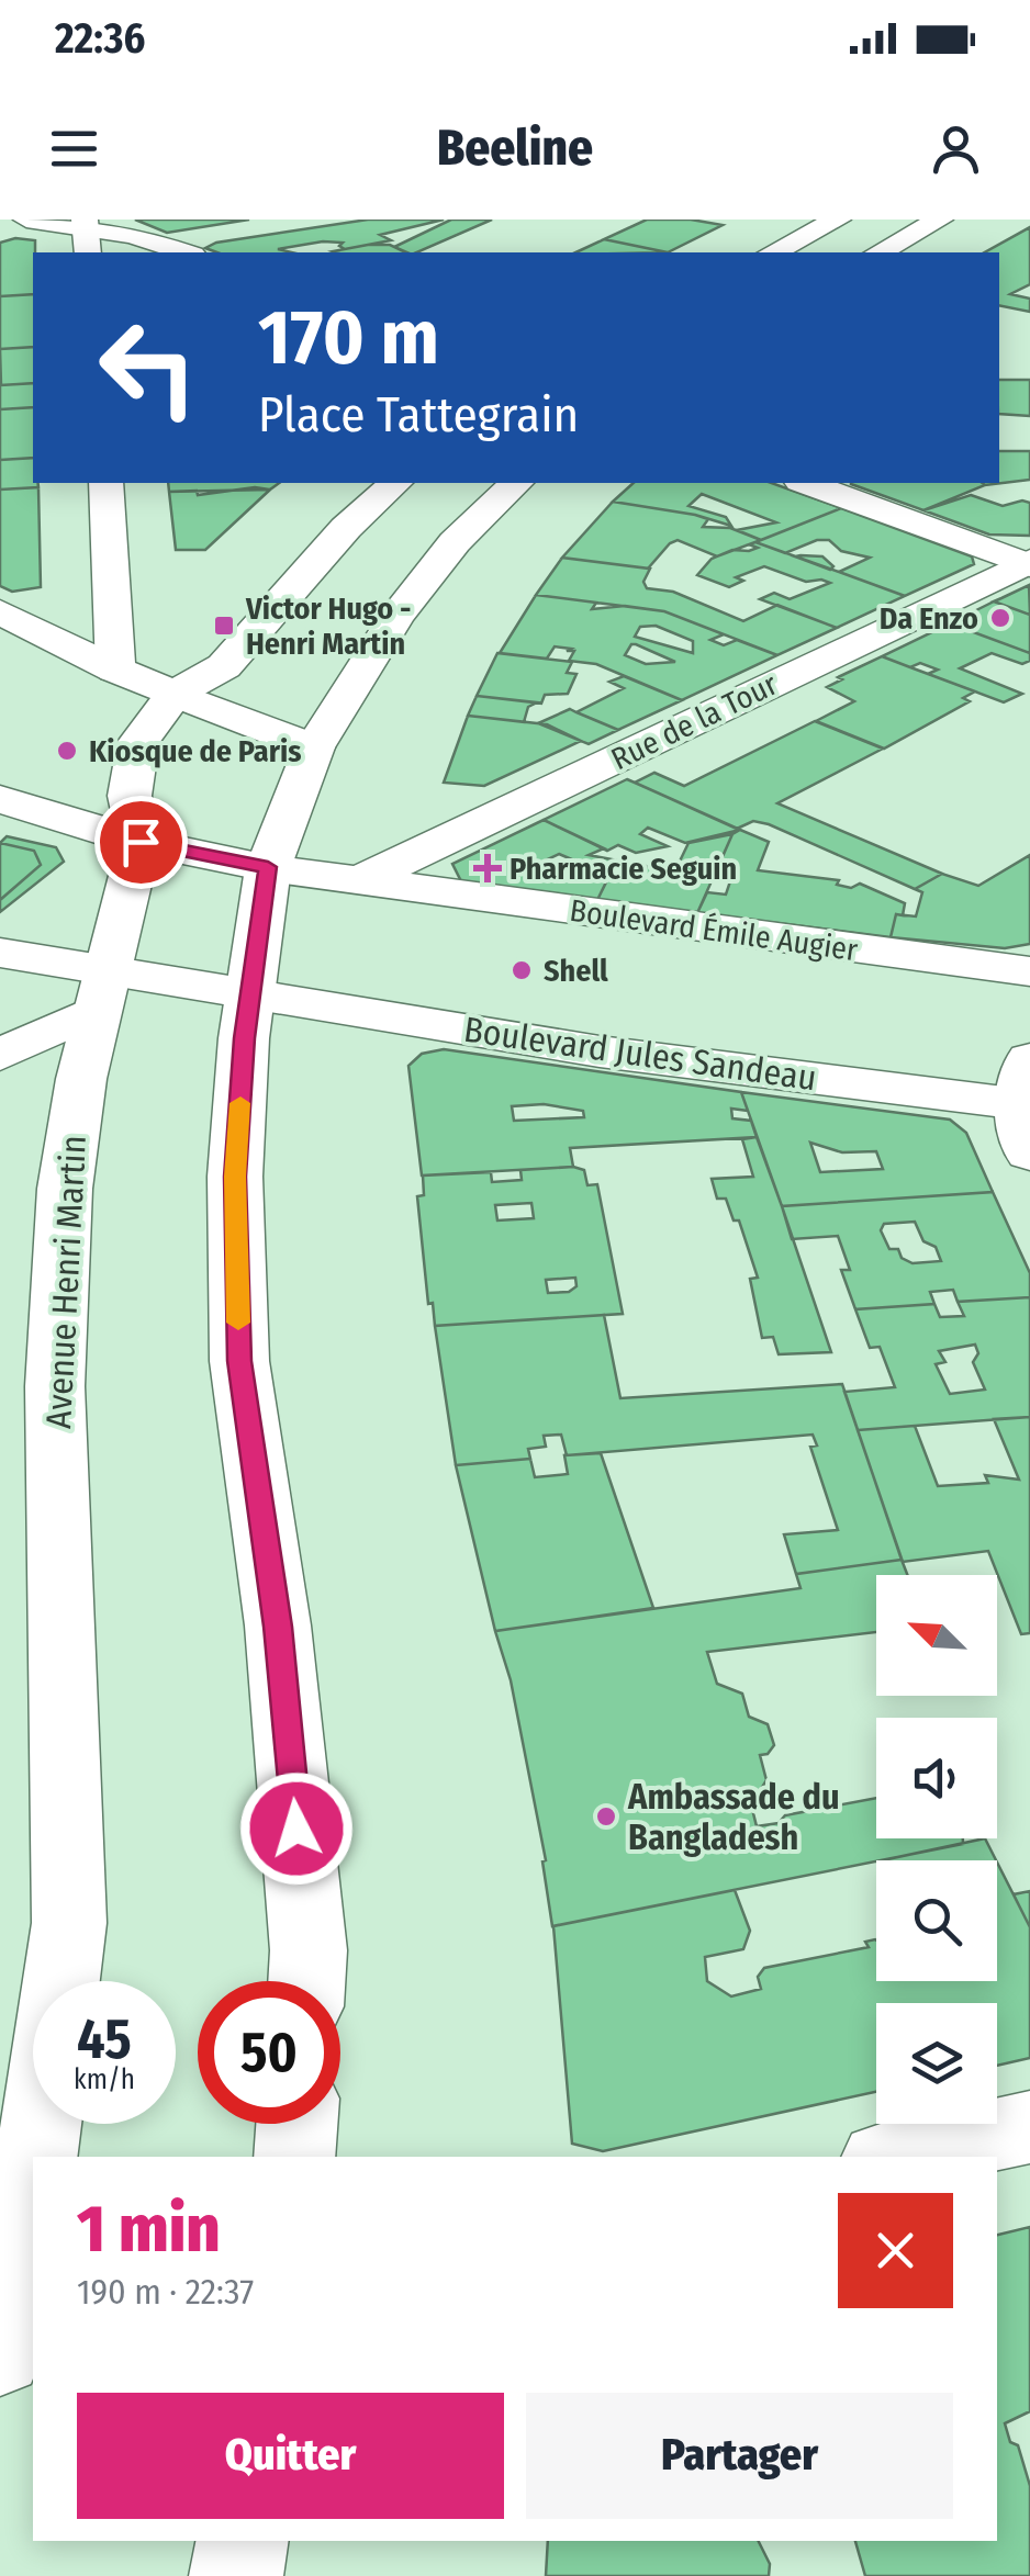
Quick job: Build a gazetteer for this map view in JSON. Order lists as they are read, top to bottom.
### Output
{
  "streets": {
    "main road": [
      "Rue de la Tour",
      "Boulevard Émile Augier",
      "Boulevard Jules Sandeau",
      "Avenue Henri Martin"
    ]
  },
  "crossings": [
    ["Rue de la Tour", "Boulevard Émile Augier"],
    ["Boulevard Émile Augier", "Avenue Henri Martin"],
    ["Boulevard Jules Sandeau", "Avenue Henri Martin"]
  ],
  "places": {
    "other": [
      "Da Enzo",
      "Kiosque de Paris",
      "Shell",
      "Ambassade du Bangladesh"
    ],
    "transit": ["Victor Hugo - Henri Martin"],
    "health": ["Pharmacie Seguin"]
  },
  "north": "top left",
  "page": {
    "status": "22:36",
    "header": "Beeline",
    "turn": ["170 m", "Place Tattegrain"],
    "speed": "45 km/h",
    "limit": "50",
    "heading": ["1 min", "190 m · 22:37"],
    "buttons": ["Quitter", "Partager"]
  }
}
